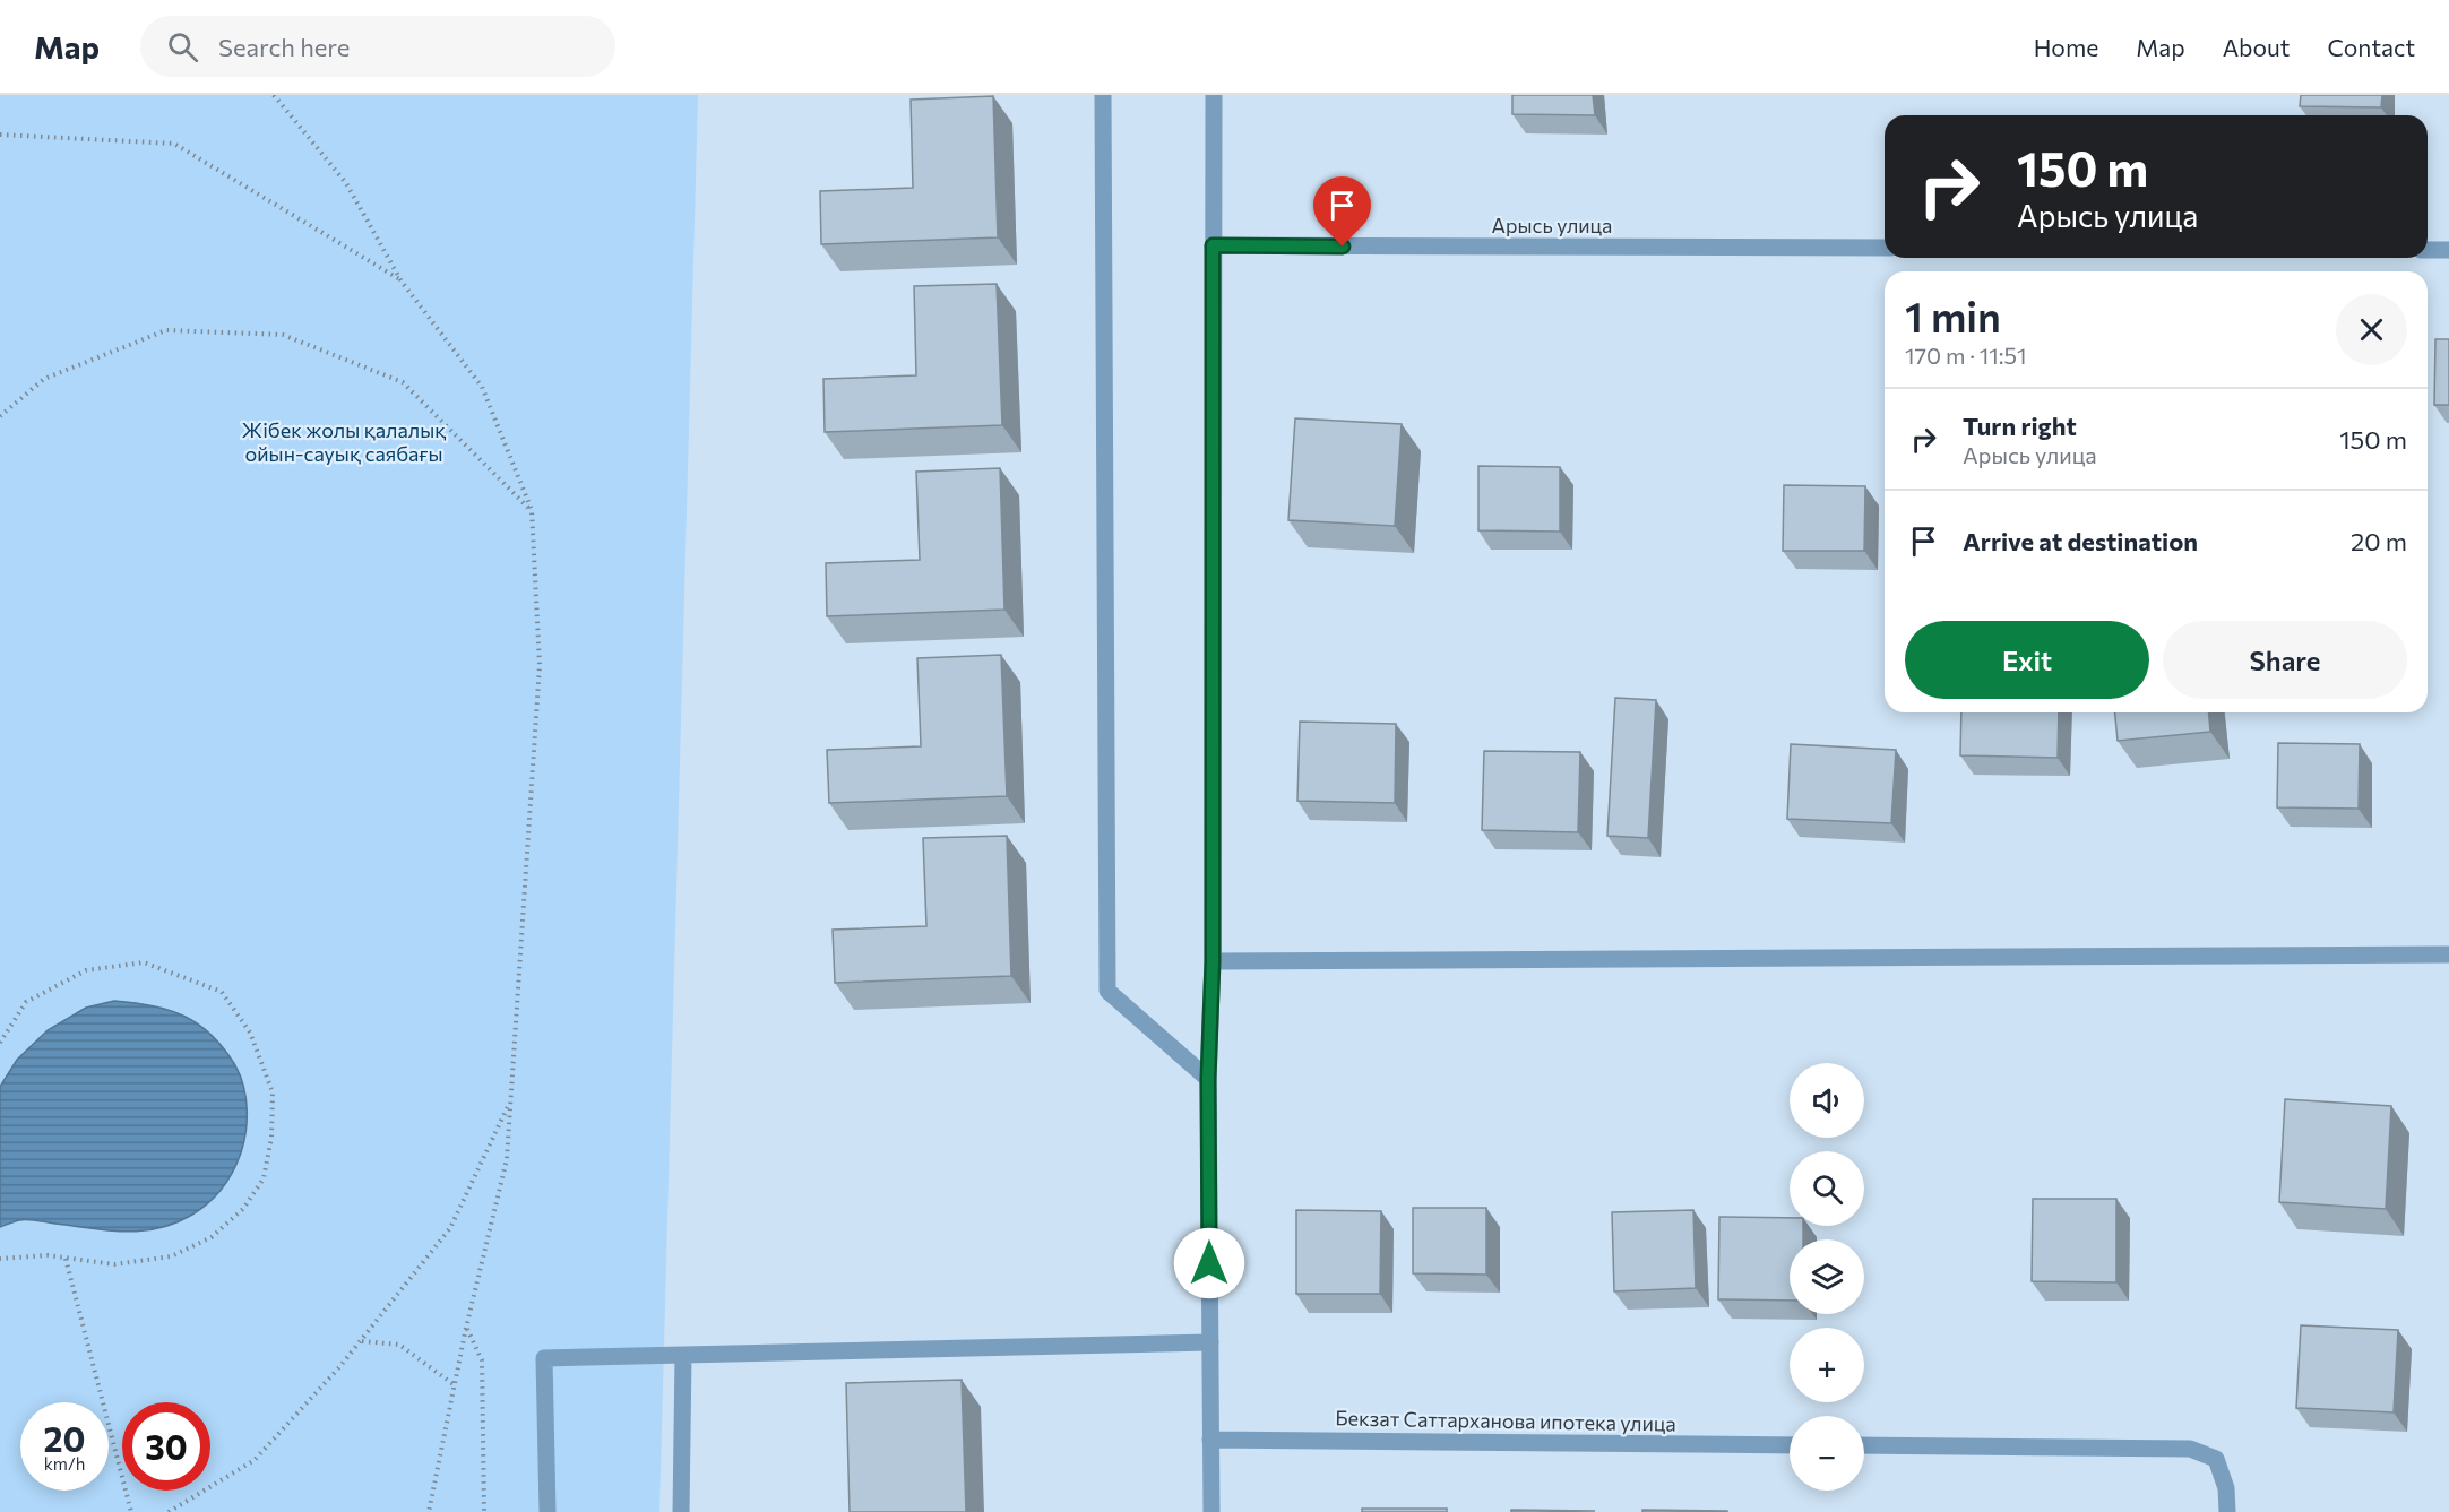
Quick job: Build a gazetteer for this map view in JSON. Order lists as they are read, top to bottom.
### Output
{
  "streets": {
    "street": ["Арысь улица", "Бекзат Саттарханова ипотека улица"]
  },
  "parks": ["Жібек жолы қалалық ойын-сауық саябағы"],
  "page": {
    "header": "Map",
    "search": "Search here",
    "nav": [
      "Home",
      "Map",
      "About",
      "Contact"
    ],
    "turn": ["150 m", "Арысь улица"],
    "heading": ["1 min", "170 m · 11:51"],
    "list": [
      {
        "name": "Turn right",
        "note": "Арысь улица",
        "value": "150 m"
      },
      {
        "name": "Arrive at destination",
        "value": "20 m"
      }
    ],
    "buttons": ["Exit", "Share"],
    "map_buttons": ["+", "−"],
    "speed": "20 km/h",
    "limit": "30"
  }
}
